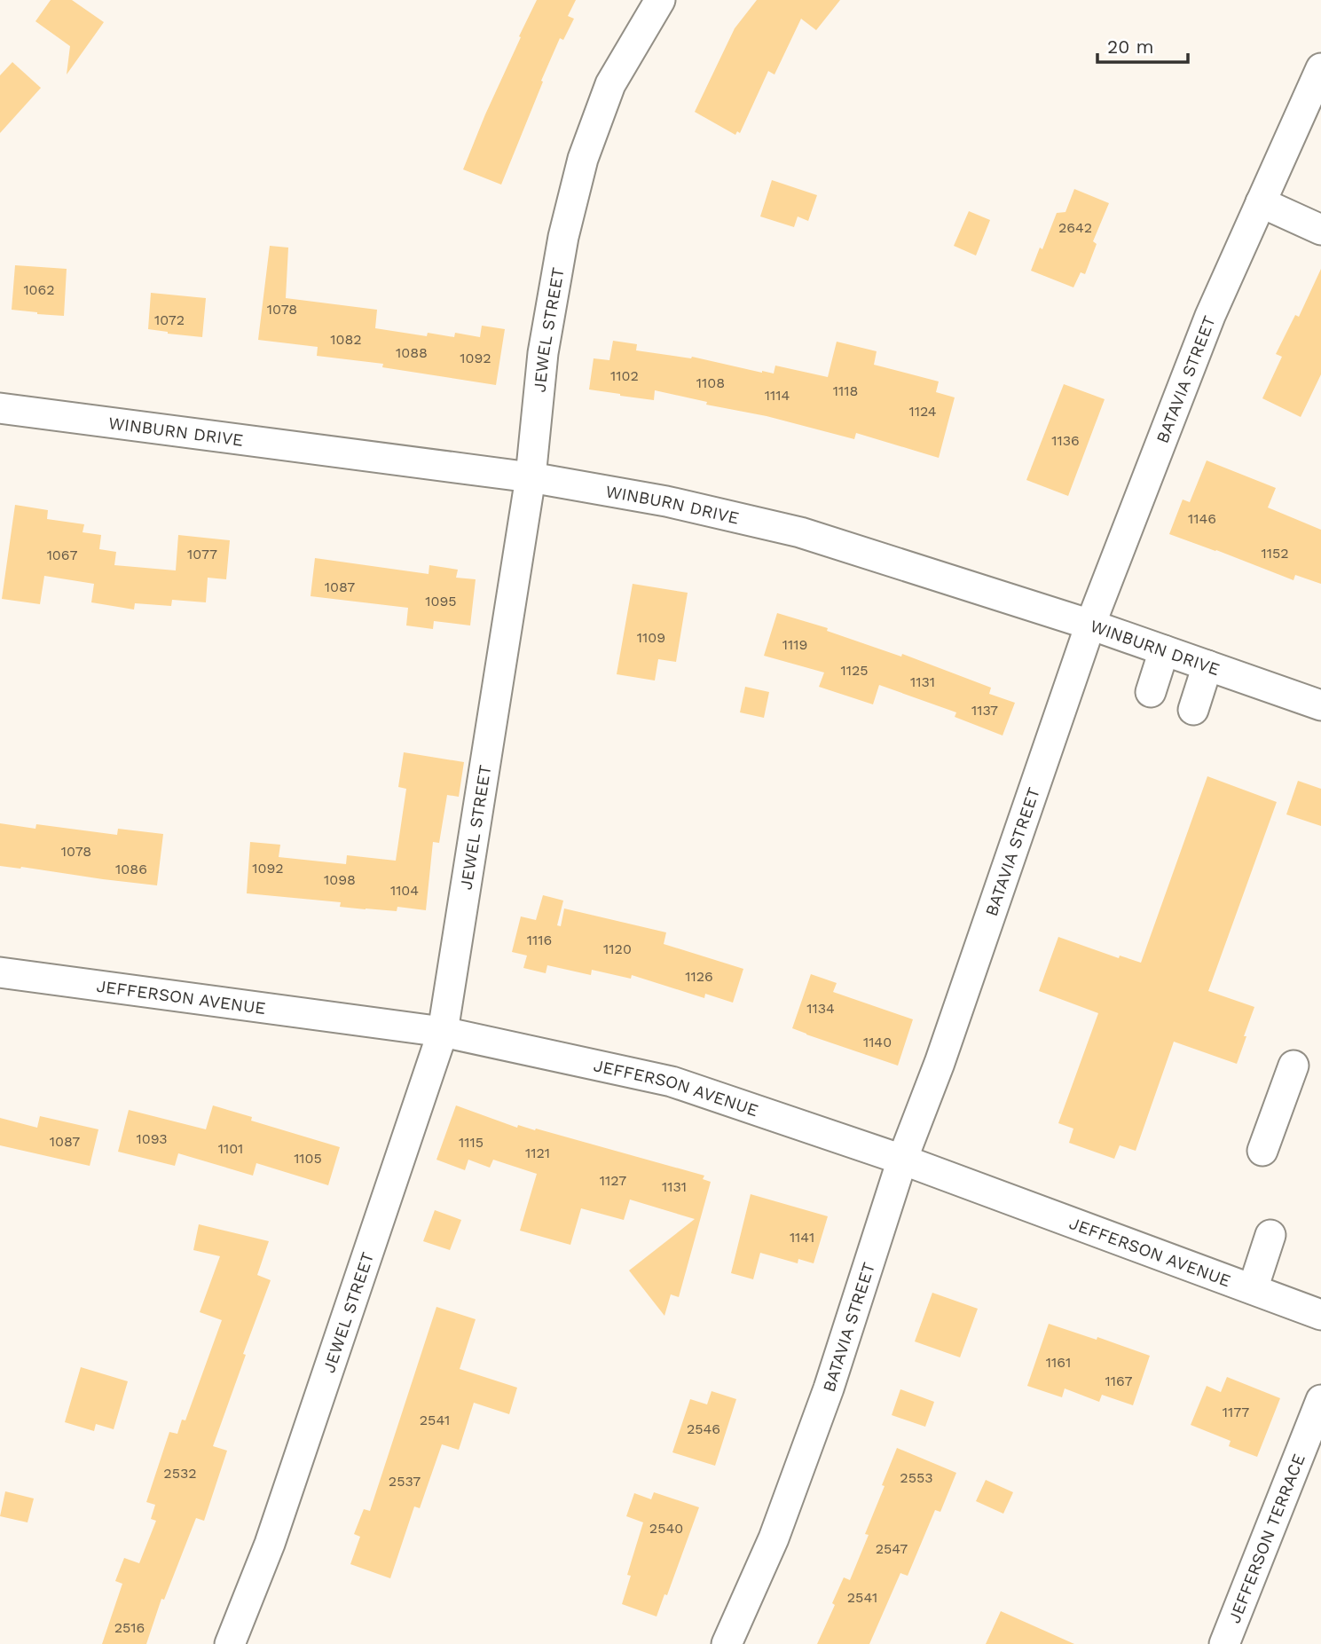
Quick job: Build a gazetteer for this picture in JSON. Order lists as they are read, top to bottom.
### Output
{
  "streets": {
    "street": [
      "JEWEL STREET",
      "BATAVIA STREET",
      "WINBURN DRIVE",
      "JEFFERSON AVENUE",
      "JEFFERSON TERRACE"
    ]
  },
  "crossings": [
    ["JEWEL STREET", "WINBURN DRIVE"],
    ["JEWEL STREET", "JEFFERSON AVENUE"],
    ["BATAVIA STREET", "WINBURN DRIVE"],
    ["BATAVIA STREET", "JEFFERSON AVENUE"]
  ],
  "house_numbers": [
    "2642",
    "1062",
    "1078",
    "1072",
    "1082",
    "1088",
    "1092",
    "1102",
    "1108",
    "1118",
    "1114",
    "1124",
    "1136",
    "1146",
    "1152",
    "1077",
    "1067",
    "1087",
    "1095",
    "1109",
    "1119",
    "1125",
    "1131",
    "1137",
    "1078",
    "1092",
    "1086",
    "1098",
    "1104",
    "1116",
    "1120",
    "1126",
    "1134",
    "1140",
    "1093",
    "1087",
    "1115",
    "1101",
    "1121",
    "1105",
    "1127",
    "1131",
    "1141",
    "1161",
    "1167",
    "1177",
    "2541",
    "2546",
    "2532",
    "2553",
    "2537",
    "2540",
    "2547",
    "2541",
    "2516"
  ],
  "scale_bar": "20 m"
}
